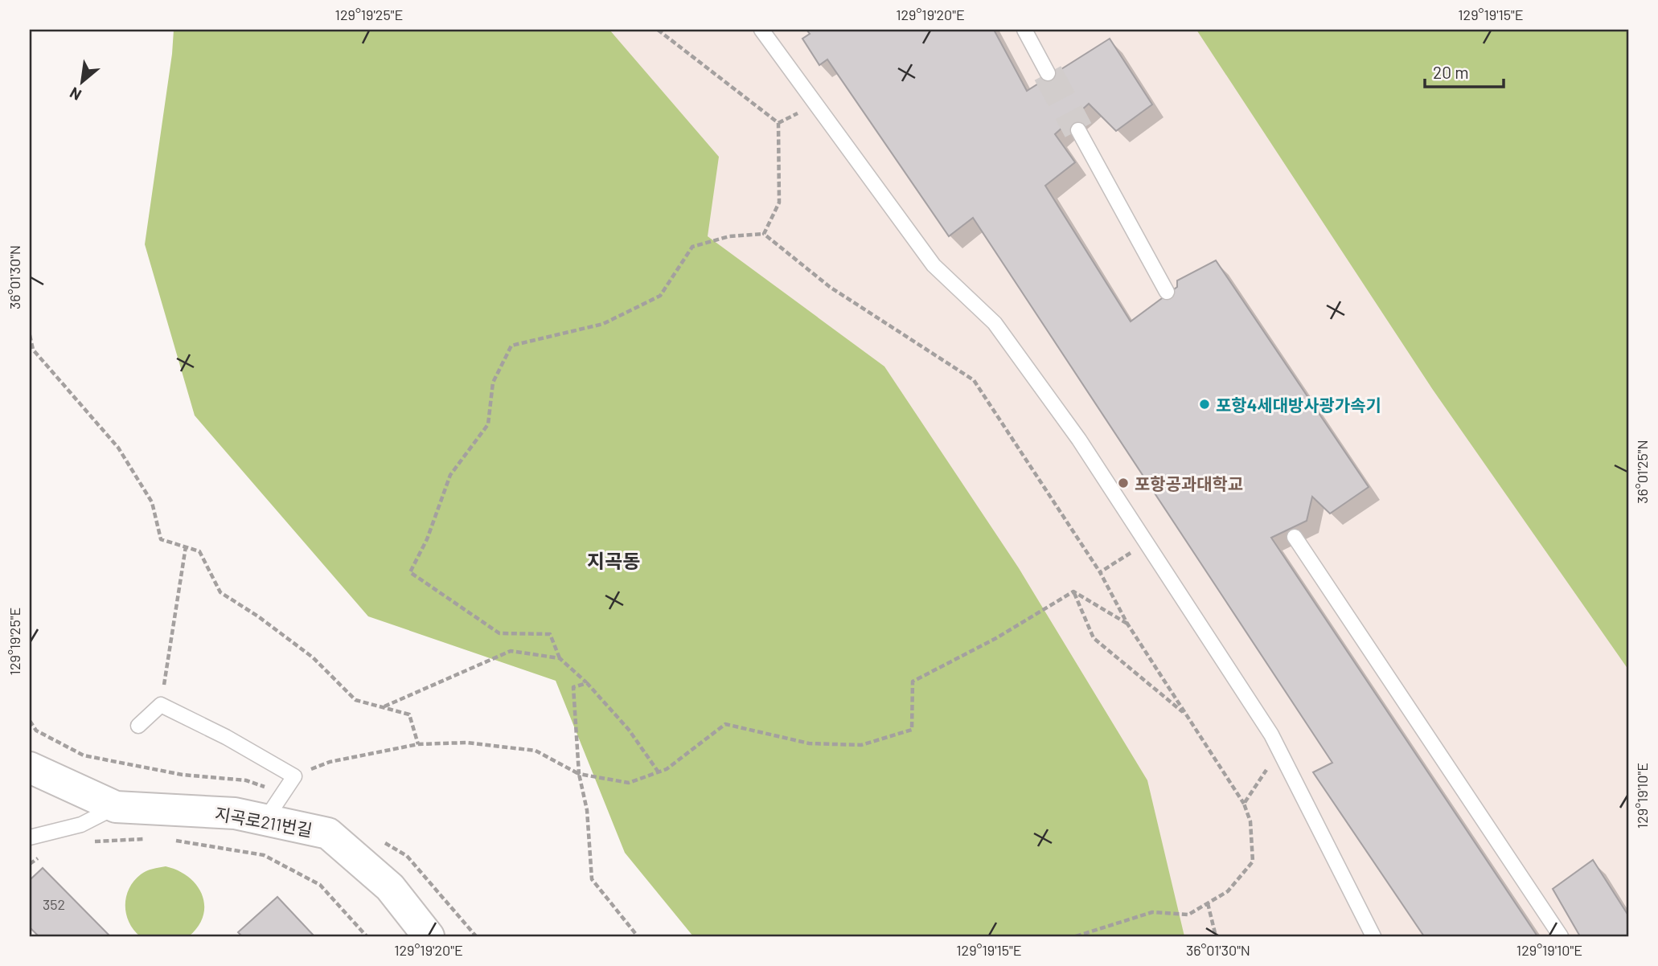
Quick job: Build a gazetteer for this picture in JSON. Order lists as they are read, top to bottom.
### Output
{
  "streets": {
    "main road": ["지곡로211번길"]
  },
  "districts": ["지곡동"],
  "places": ["포항4세대방사광가속기", "포항공과대학교"],
  "house_numbers": ["352"],
  "scale_bar": "20 m",
  "north": "bottom left",
  "coordinates": [
    "129°19'25\"E",
    "129°19'20\"E",
    "129°19'15\"E",
    "36°01'30\"N",
    "36°01'25\"N",
    "129°19'10\"E"
  ]
}
